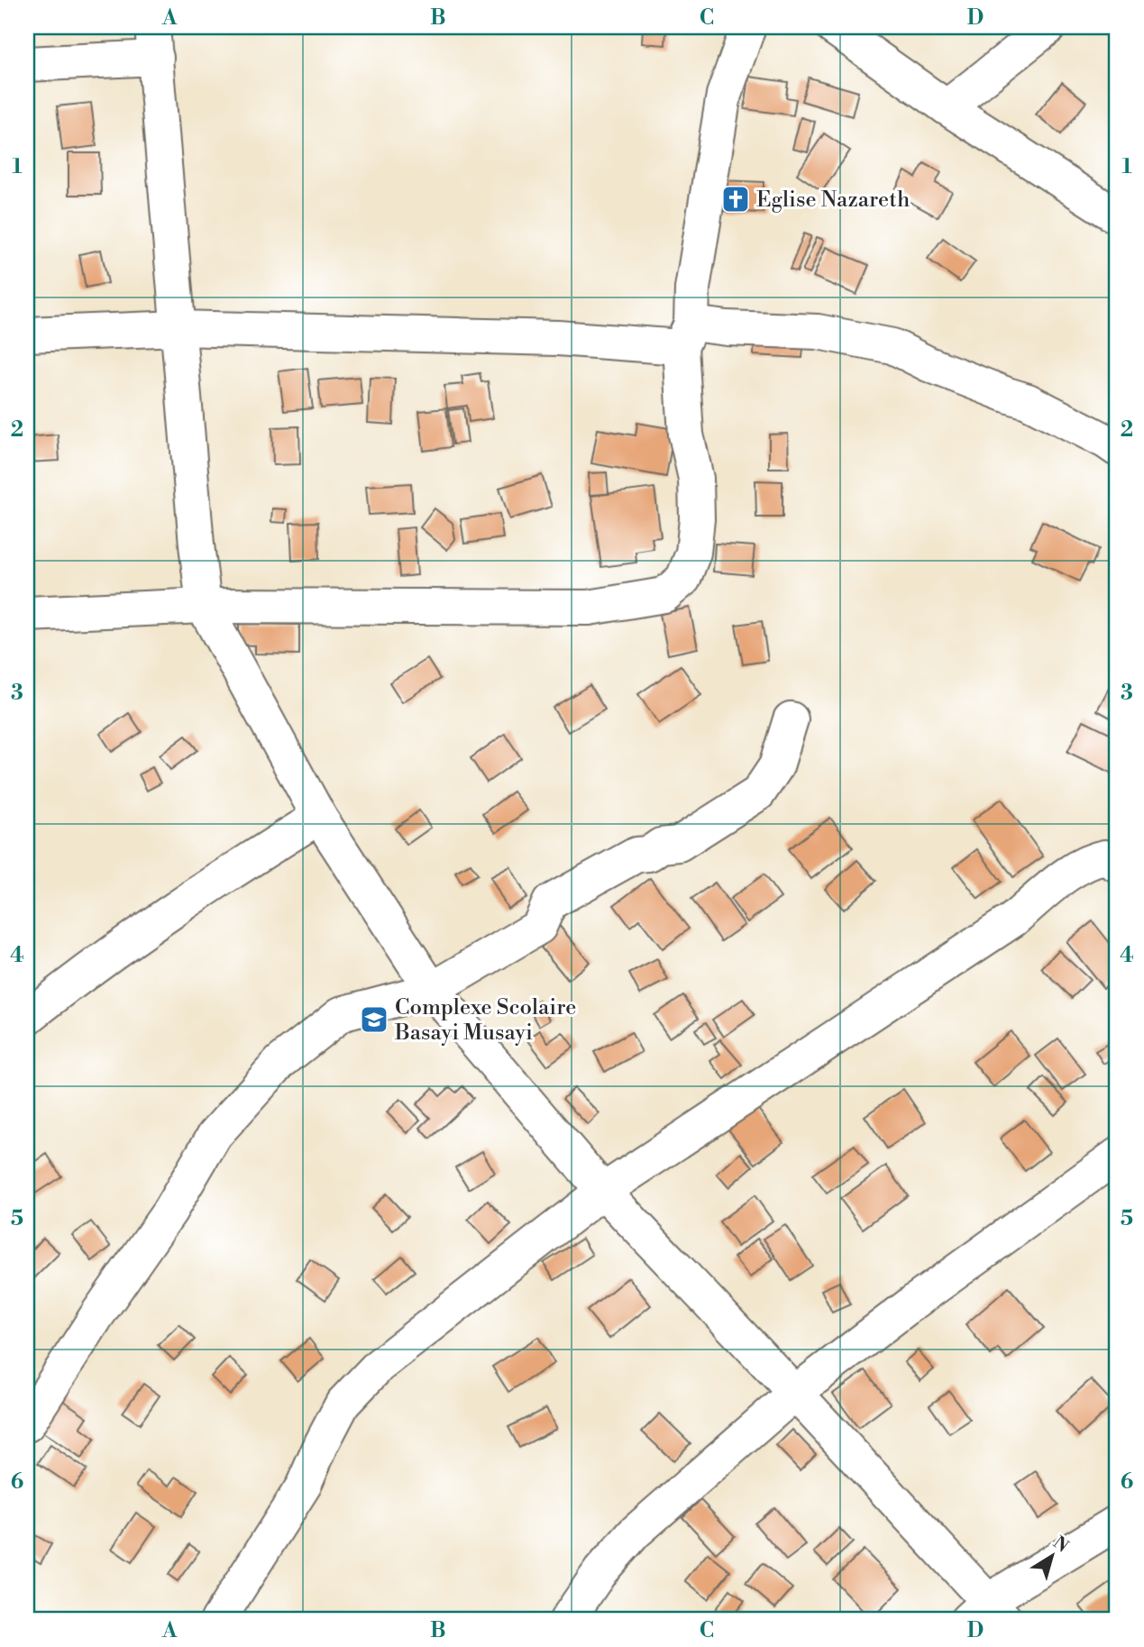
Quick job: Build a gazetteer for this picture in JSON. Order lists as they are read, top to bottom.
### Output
{
  "places": {
    "church": ["Eglise Nazareth"],
    "school or university": ["Complexe Scolaire Basayi Musayi"]
  },
  "north": "top right",
  "grid": {
    "columns": [
      "A",
      "B",
      "C",
      "D"
    ],
    "rows": [
      "1",
      "2",
      "3",
      "4",
      "5",
      "6"
    ]
  }
}
